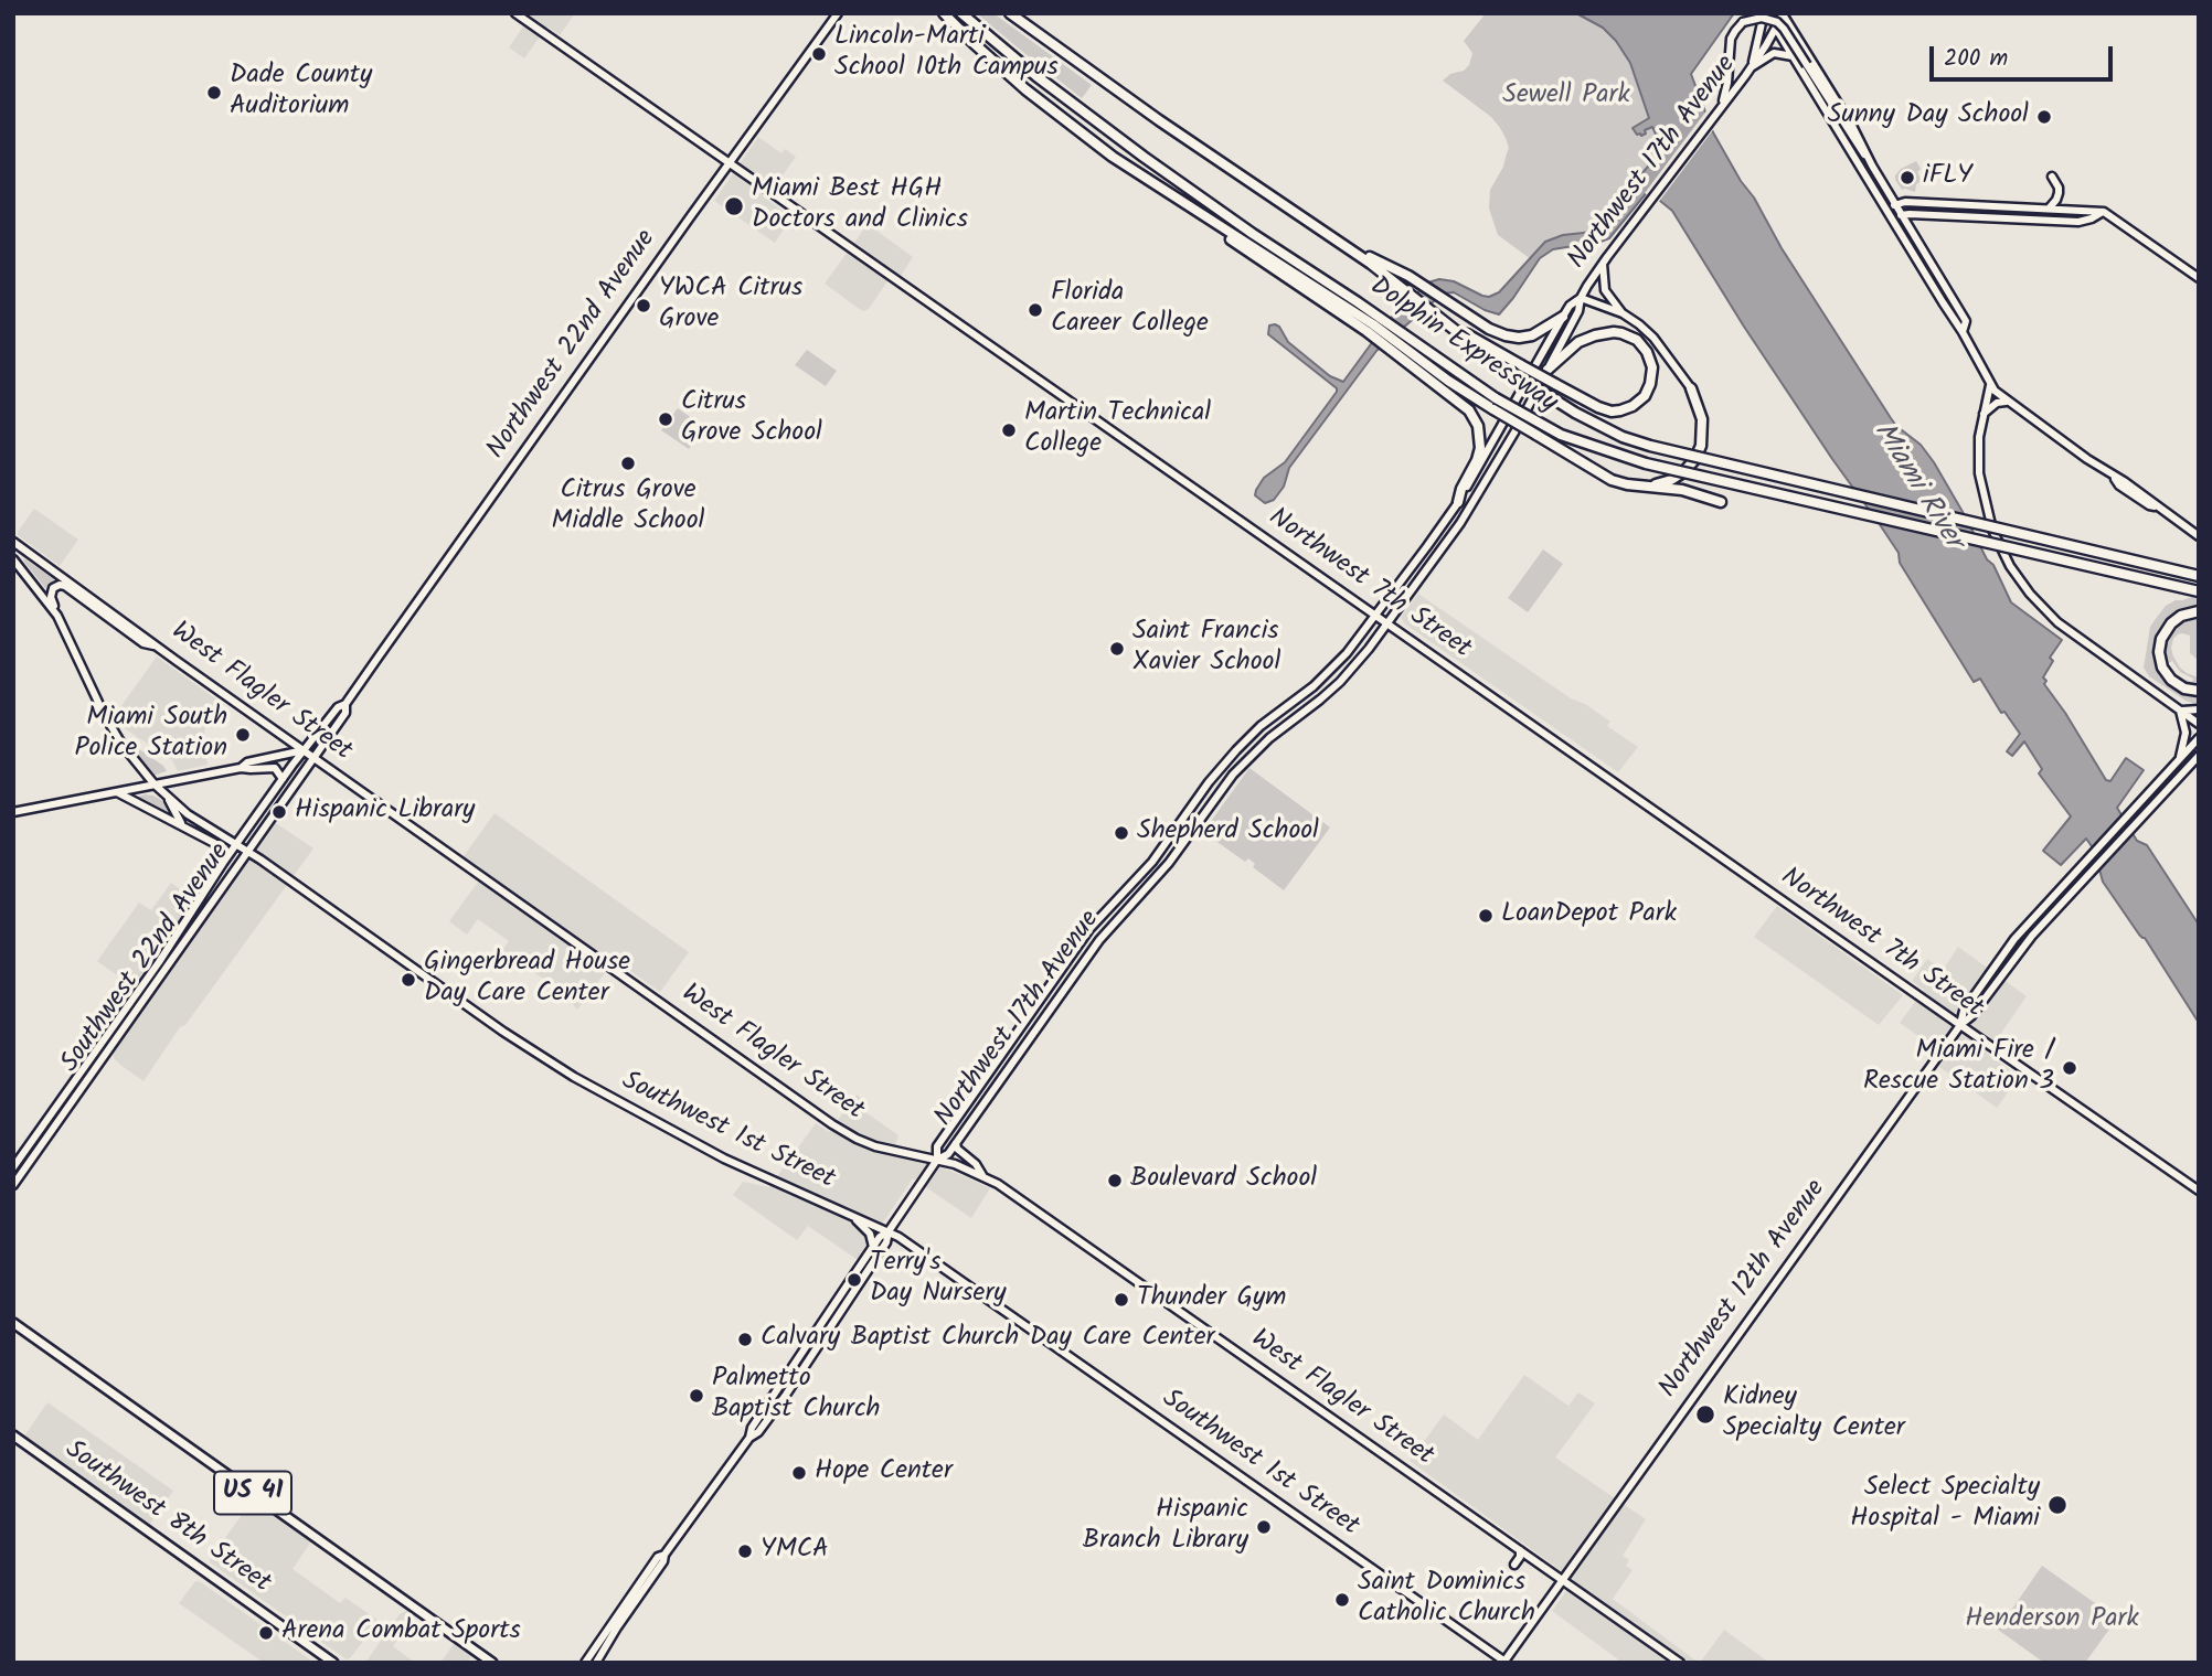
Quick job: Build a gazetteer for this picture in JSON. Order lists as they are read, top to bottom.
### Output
{
  "streets": {
    "highway": ["Dolphin Expressway"],
    "main road": [
      "Northwest 17th Avenue",
      "Northwest 22nd Avenue",
      "Northwest 7th Street",
      "West Flagler Street",
      "Southwest 22nd Avenue",
      "Southwest 1st Street",
      "Northwest 12th Avenue",
      "US 41",
      "Southwest 8th Street"
    ]
  },
  "crossings": [
    ["Northwest 17th Avenue", "Northwest 7th Street"],
    ["Northwest 17th Avenue", "West Flagler Street"],
    ["Northwest 22nd Avenue", "Northwest 7th Street"],
    ["Northwest 22nd Avenue", "West Flagler Street"],
    ["Northwest 22nd Avenue", "Southwest 22nd Avenue"],
    ["Northwest 7th Street", "Northwest 12th Avenue"],
    ["West Flagler Street", "Southwest 22nd Avenue"],
    ["West Flagler Street", "Northwest 12th Avenue"],
    ["Southwest 22nd Avenue", "Southwest 1st Street"],
    ["Southwest 1st Street", "Northwest 12th Avenue"]
  ],
  "water": ["Miami River"],
  "parks": ["Sewell Park", "Henderson Park"],
  "places": [
    "Lincoln-Marti School 10th Campus",
    "Dade County Auditorium",
    "Sunny Day School",
    "iFLY",
    "Miami Best HGH Doctors and Clinics",
    "YWCA Citrus Grove",
    "Florida Career College",
    "Citrus Grove School",
    "Martin Technical College",
    "Citrus Grove Middle School",
    "Saint Francis Xavier School",
    "Miami South Police Station",
    "Hispanic Library",
    "Shepherd School",
    "LoanDepot Park",
    "Gingerbread House Day Care Center",
    "Miami Fire / Rescue Station 3",
    "Boulevard School",
    "Terry's Day Nursery",
    "Thunder Gym",
    "Calvary Baptist Church Day Care Center",
    "Palmetto Baptist Church",
    "Kidney Specialty Center",
    "Hope Center",
    "Select Specialty Hospital - Miami",
    "Hispanic Branch Library",
    "YMCA",
    "Saint Dominics Catholic Church",
    "Arena Combat Sports"
  ],
  "scale_bar": "200 m"
}
